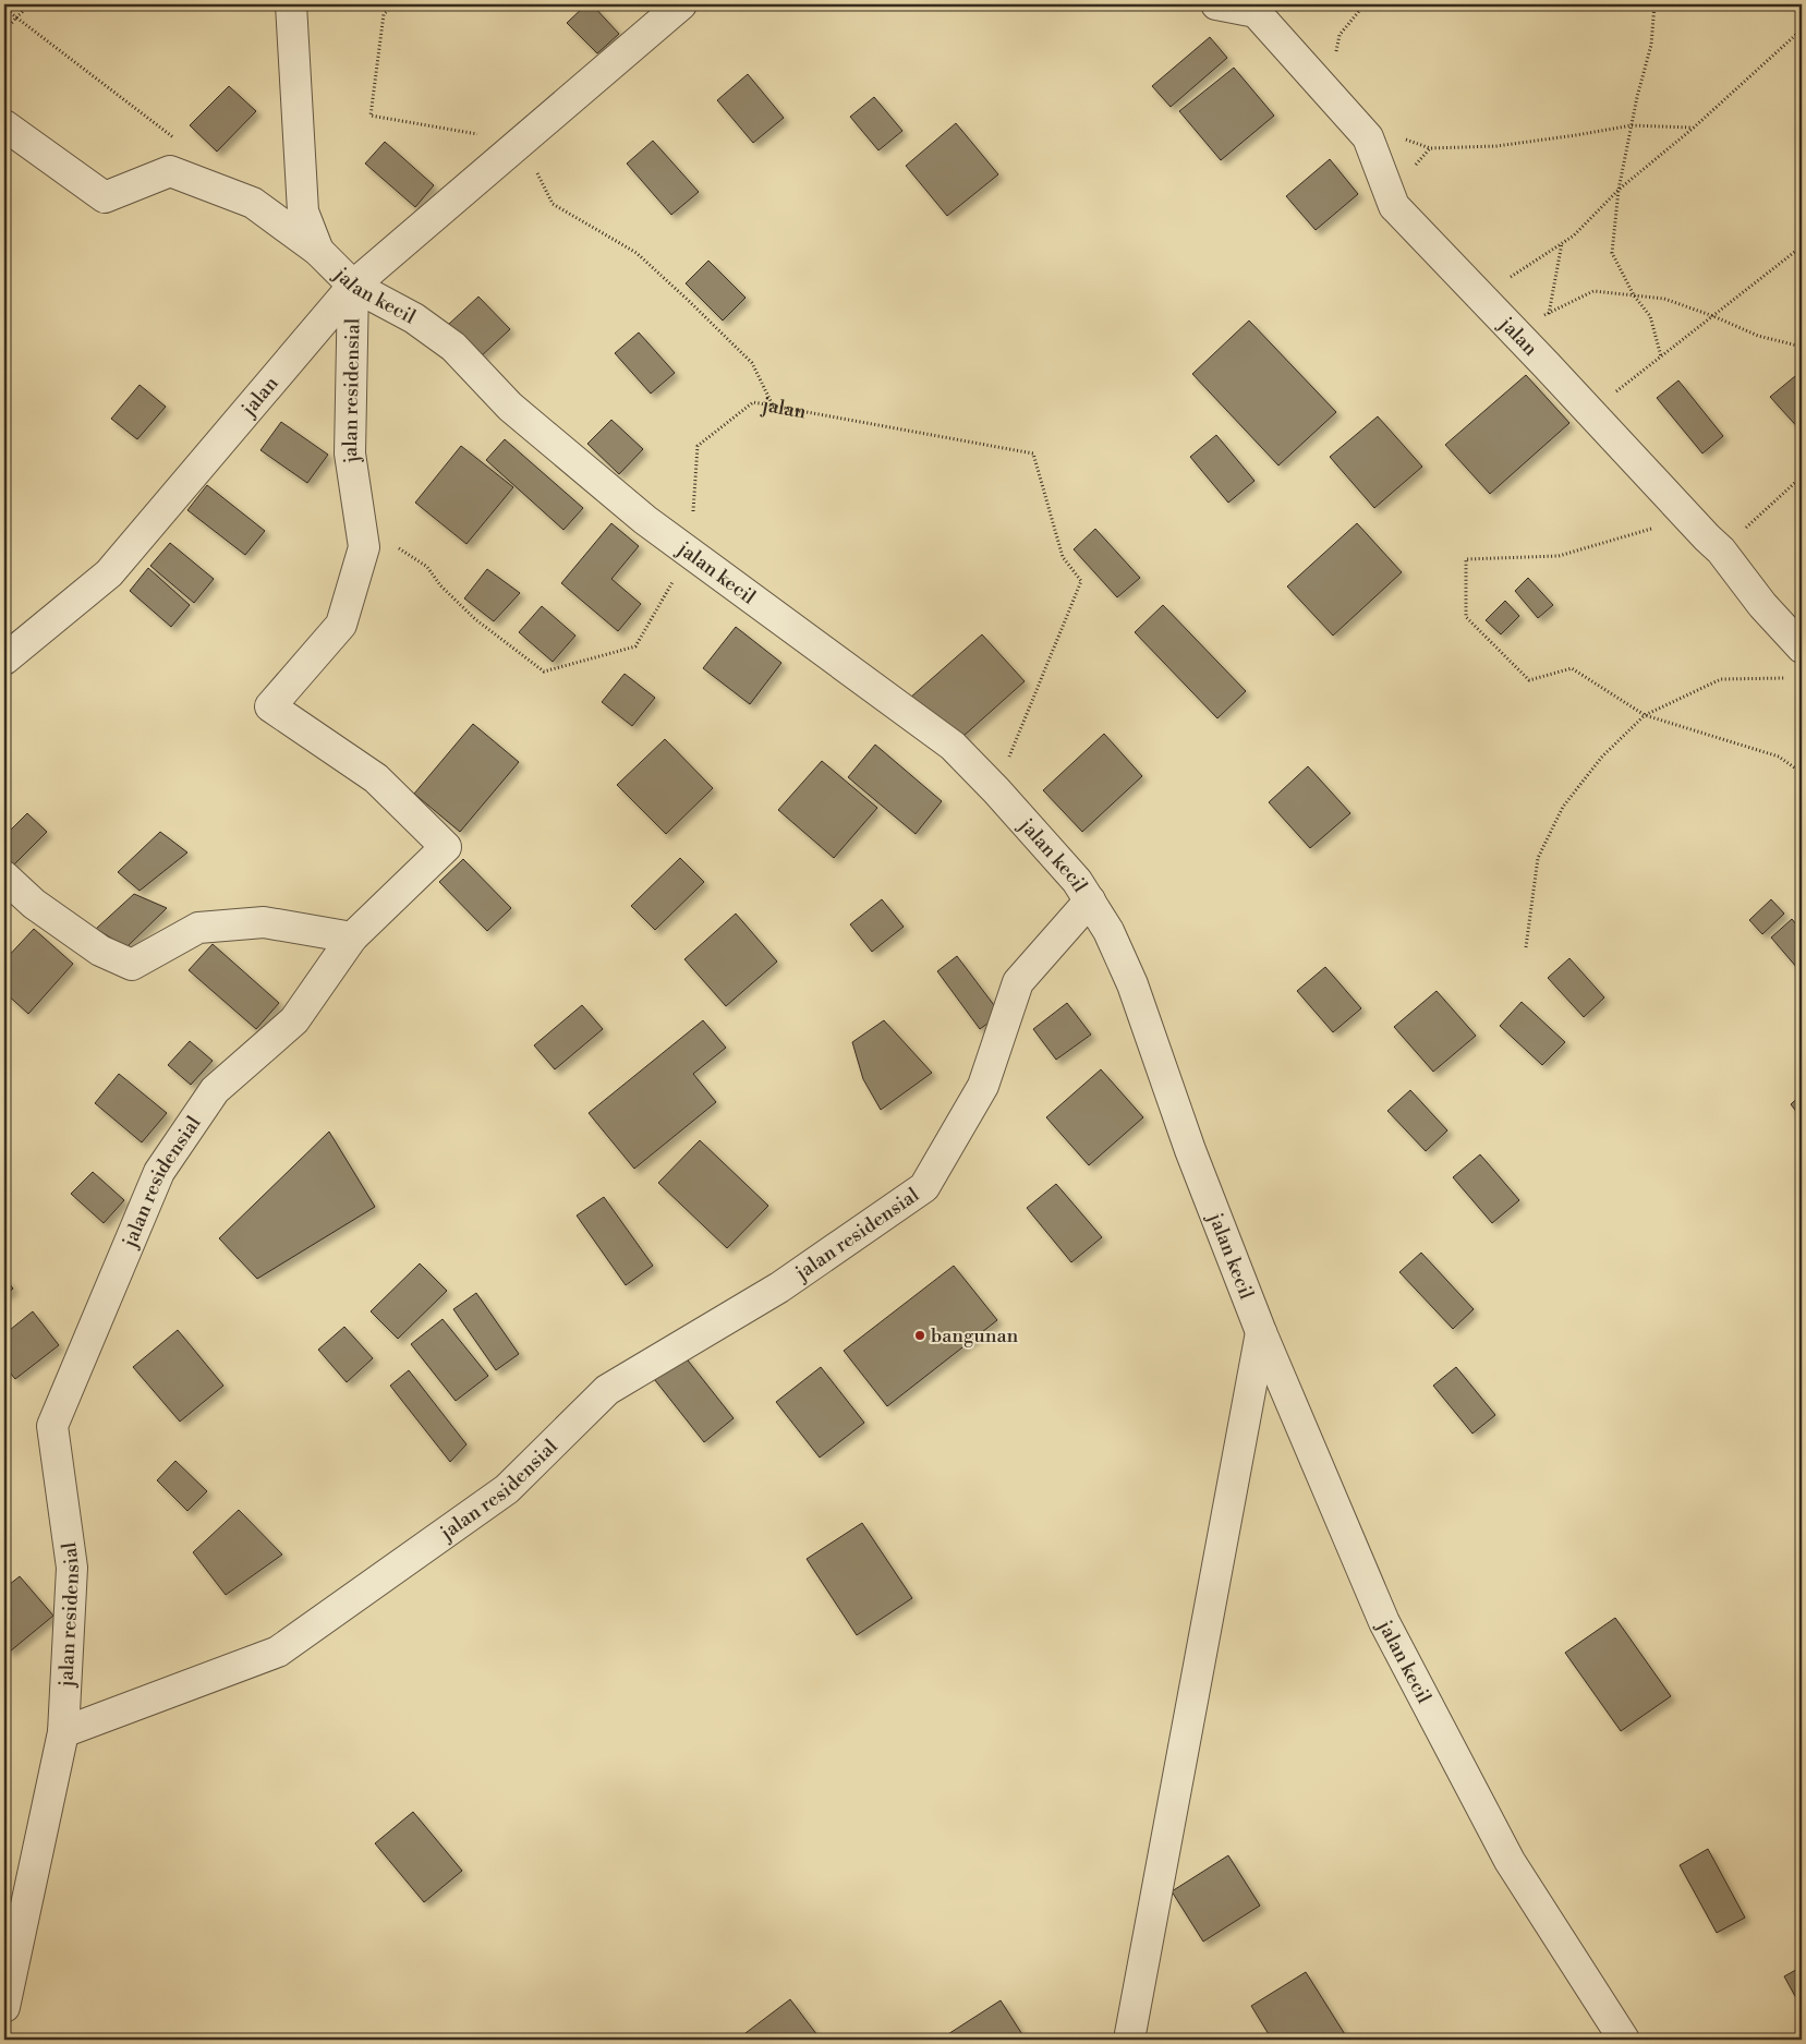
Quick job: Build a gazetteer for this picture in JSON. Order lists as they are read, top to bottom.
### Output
{
  "streets": {
    "street": ["jalan kecil", "jalan", "jalan residensial"]
  },
  "crossings": [
    ["jalan kecil", "jalan"],
    ["jalan kecil", "jalan residensial"],
    ["jalan", "jalan residensial"]
  ],
  "places": ["bangunan"]
}
